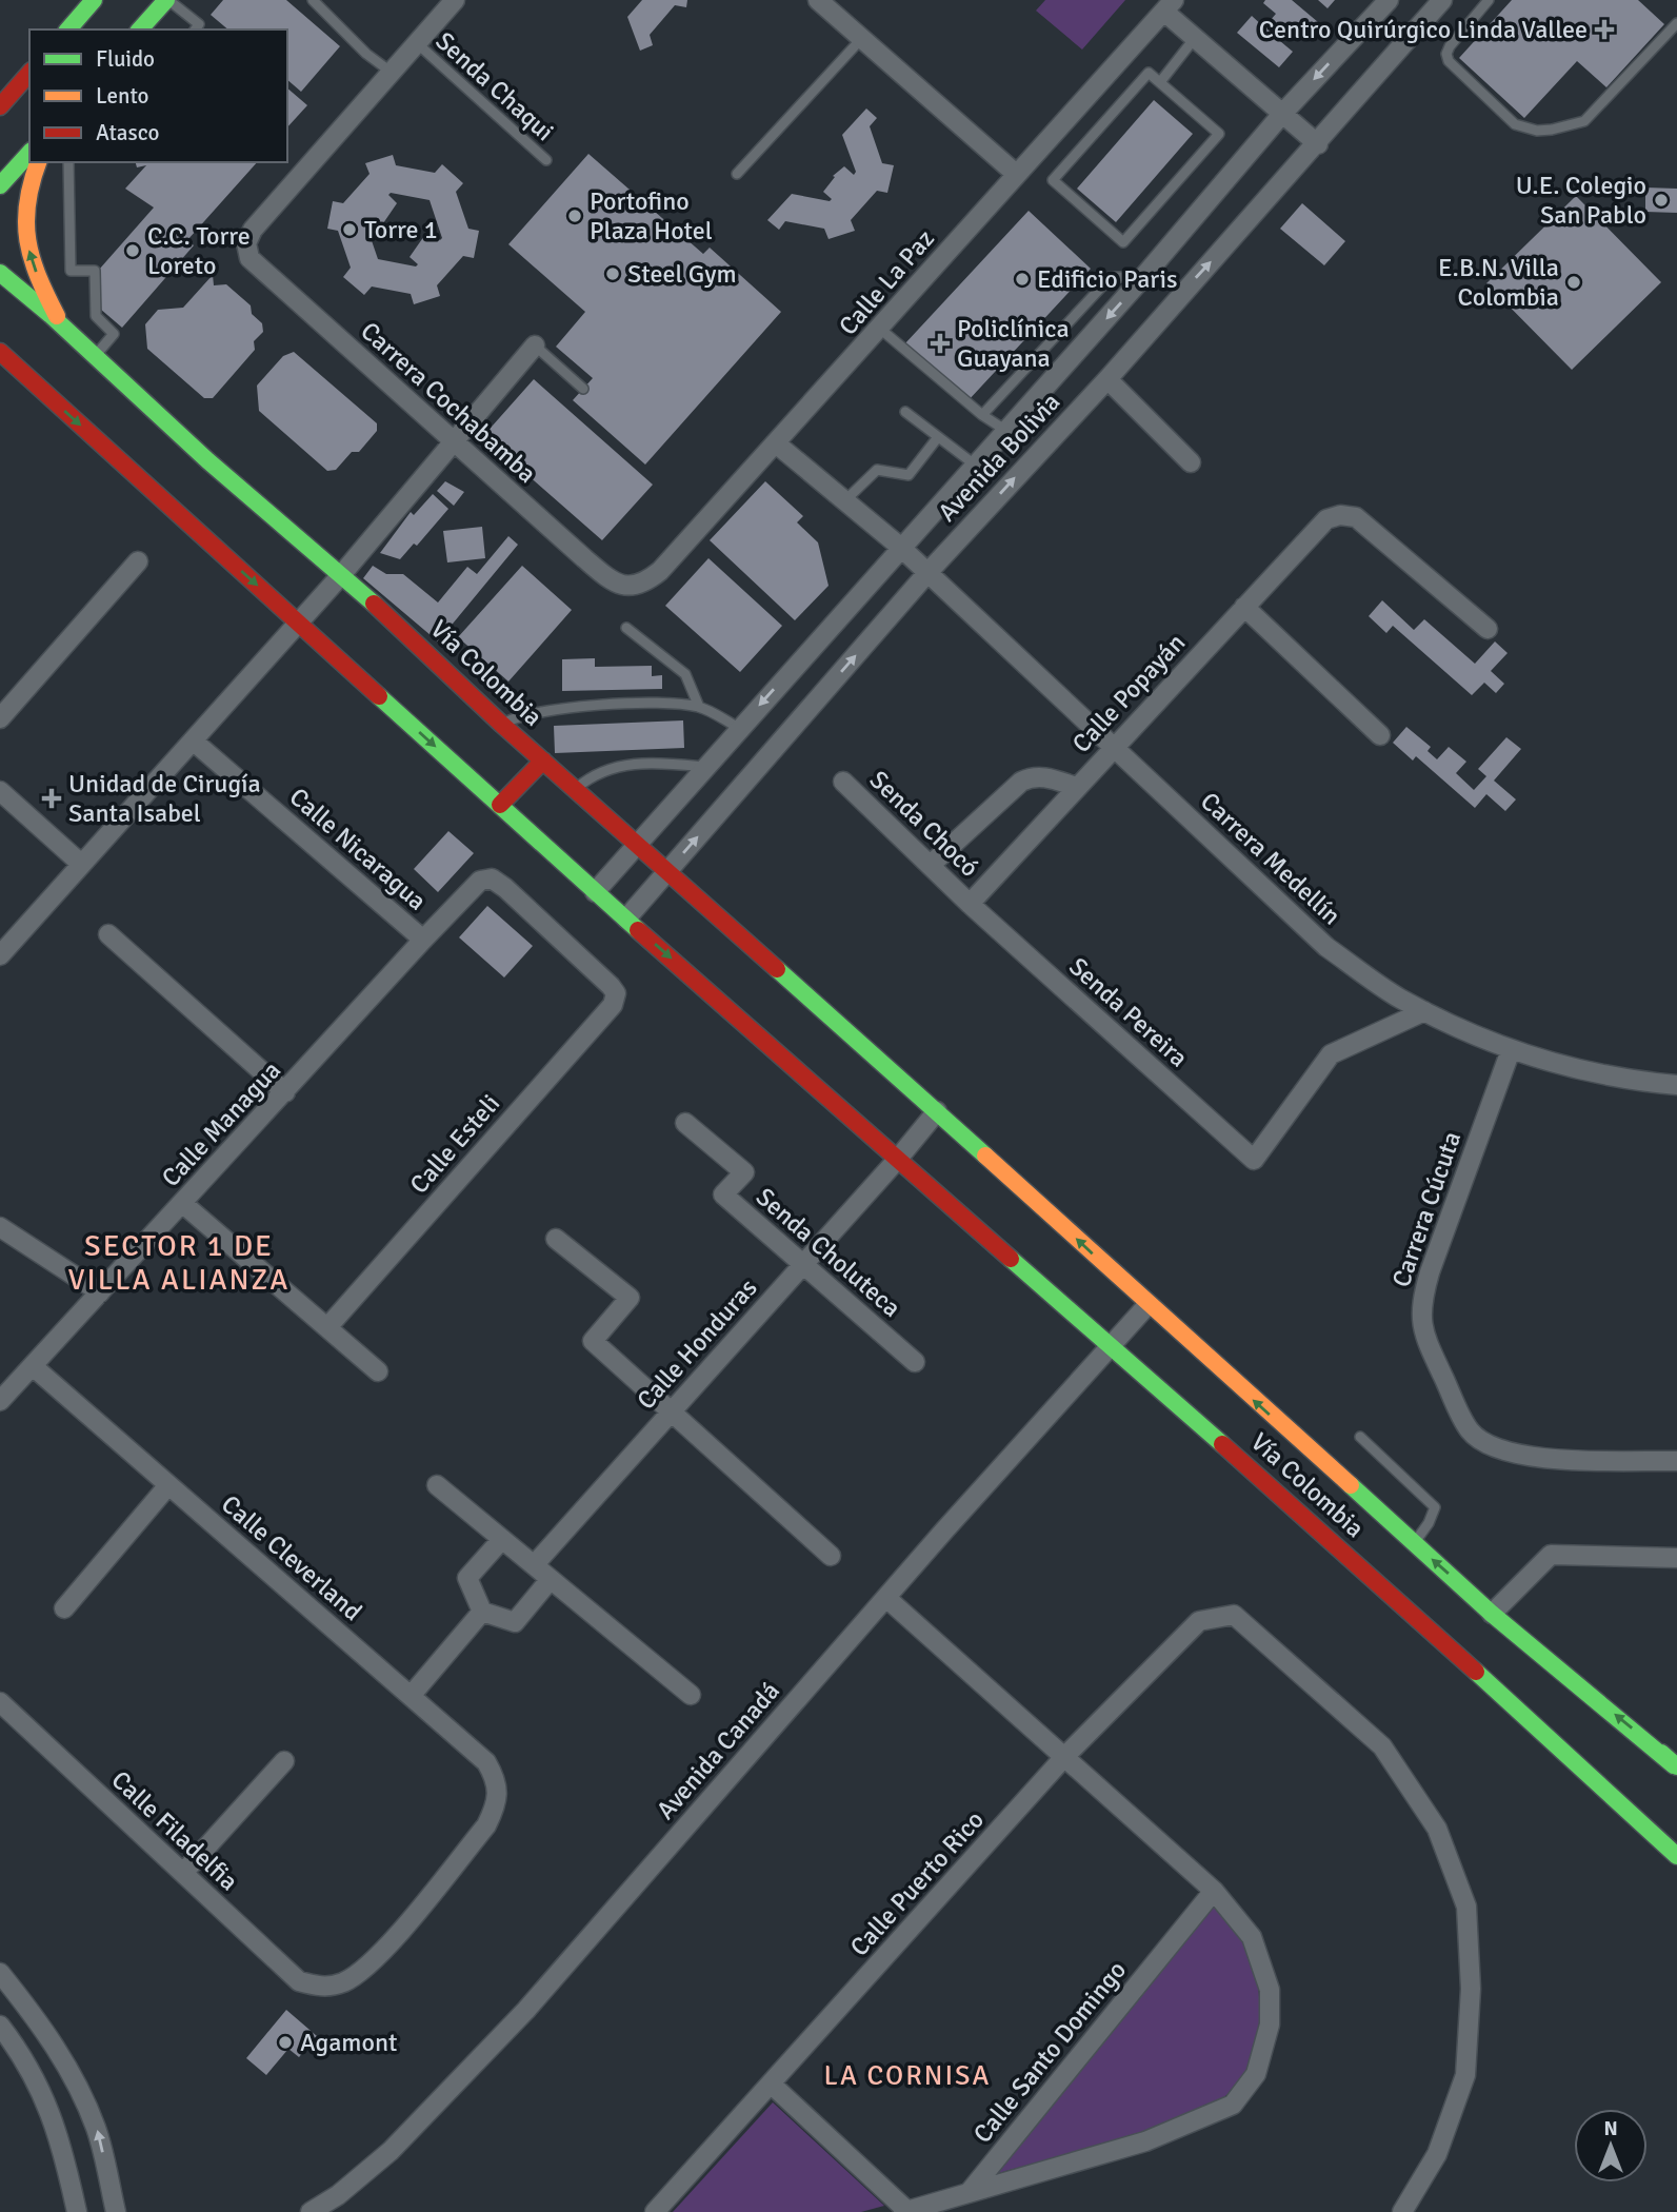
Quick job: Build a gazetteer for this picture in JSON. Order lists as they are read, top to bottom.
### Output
{
  "streets": {
    "main road": ["Vía Colombia"],
    "street": [
      "Calle La Paz",
      "Carrera Cochabamba",
      "Avenida Bolivia",
      "Calle Popayán",
      "Senda Chocó",
      "Calle Nicaragua",
      "Carrera Medellín",
      "Senda Pereira",
      "Calle Managua",
      "Calle Esteli",
      "Carrera Cúcuta",
      "Senda Choluteca",
      "Calle Honduras",
      "Calle Cleverland",
      "Avenida Canadá",
      "Calle Filadelfia",
      "Calle Puerto Rico",
      "Calle Santo Domingo"
    ],
    "lane": ["Senda Chaqui"]
  },
  "crossings": [
    ["Calle La Paz", "Carrera Cochabamba"],
    ["Calle La Paz", "Carrera Medellín"],
    ["Avenida Bolivia", "Vía Colombia"],
    ["Avenida Bolivia", "Carrera Medellín"],
    ["Vía Colombia", "Calle Honduras"],
    ["Vía Colombia", "Avenida Canadá"],
    ["Calle Popayán", "Senda Chocó"],
    ["Calle Popayán", "Carrera Medellín"],
    ["Calle Popayán", "Senda Pereira"],
    ["Senda Chocó", "Senda Pereira"],
    ["Calle Nicaragua", "Calle Managua"],
    ["Carrera Medellín", "Senda Pereira"],
    ["Carrera Medellín", "Carrera Cúcuta"],
    ["Calle Managua", "Calle Esteli"],
    ["Calle Managua", "Calle Cleverland"],
    ["Senda Choluteca", "Calle Honduras"],
    ["Calle Cleverland", "Calle Filadelfia"]
  ],
  "districts": ["SECTOR 1 DE VILLA ALIANZA", "LA CORNISA"],
  "places": {
    "health": ["Centro Quirúrgico Linda Vallee", "Policlínica Guayana", "Unidad de Cirugía Santa Isabel"],
    "other": [
      "U.E. Colegio San Pablo",
      "Portofino Plaza Hotel",
      "Torre 1",
      "C.C. Torre Loreto",
      "Steel Gym",
      "Edificio Paris",
      "E.B.N. Villa Colombia",
      "Agamont"
    ]
  },
  "legend": ["Fluido", "Lento", "Atasco"],
  "north": "top"
}
